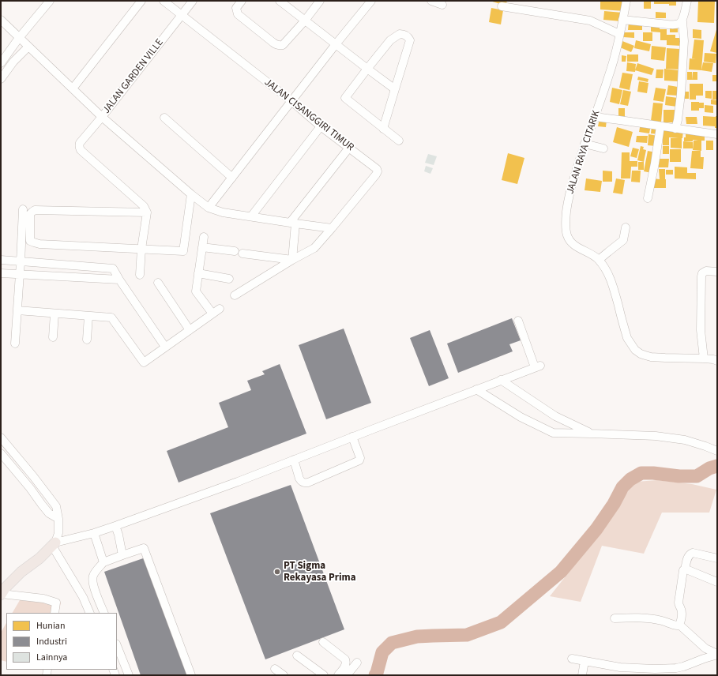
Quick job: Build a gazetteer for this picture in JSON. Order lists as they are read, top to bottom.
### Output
{
  "streets": {
    "street": ["JALAN GARDEN VILLE", "JALAN CISANGGIRI TIMUR", "JALAN RAYA CITARIK"]
  },
  "crossings": [
    ["JALAN GARDEN VILLE", "JALAN CISANGGIRI TIMUR"]
  ],
  "places": ["PT Sigma Rekayasa Prima"],
  "legend": ["Hunian", "Industri", "Lainnya"]
}
